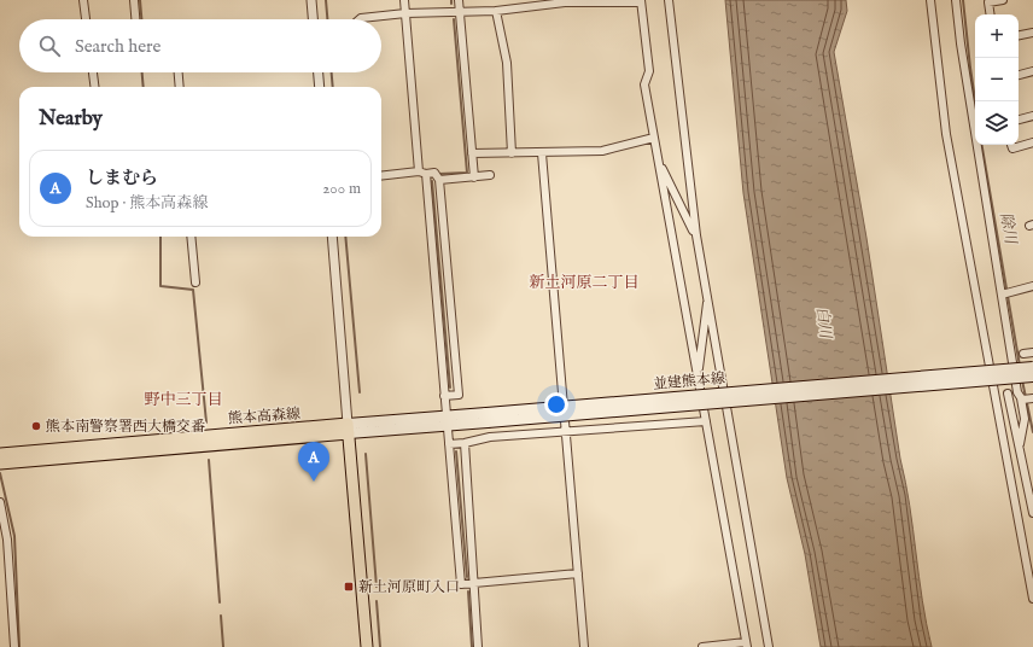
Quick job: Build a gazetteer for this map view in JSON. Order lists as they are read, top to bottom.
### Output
{
  "streets": {
    "main road": ["並建熊本線", "熊本高森線"]
  },
  "crossings": [
    ["並建熊本線", "熊本高森線"]
  ],
  "districts": ["新土河原二丁目", "野中三丁目"],
  "water": ["除川", "白川"],
  "places": {
    "other": ["熊本南警察署西大橋交番"],
    "transit": ["新土河原町入口"]
  },
  "page": {
    "map_buttons": ["+", "−"],
    "search": "Search here",
    "heading": "Nearby",
    "list": [
      {
        "mark": "A",
        "name": "しまむら",
        "note": "Shop · 熊本高森線",
        "value": "200 m"
      }
    ],
    "pins": "A"
  }
}
